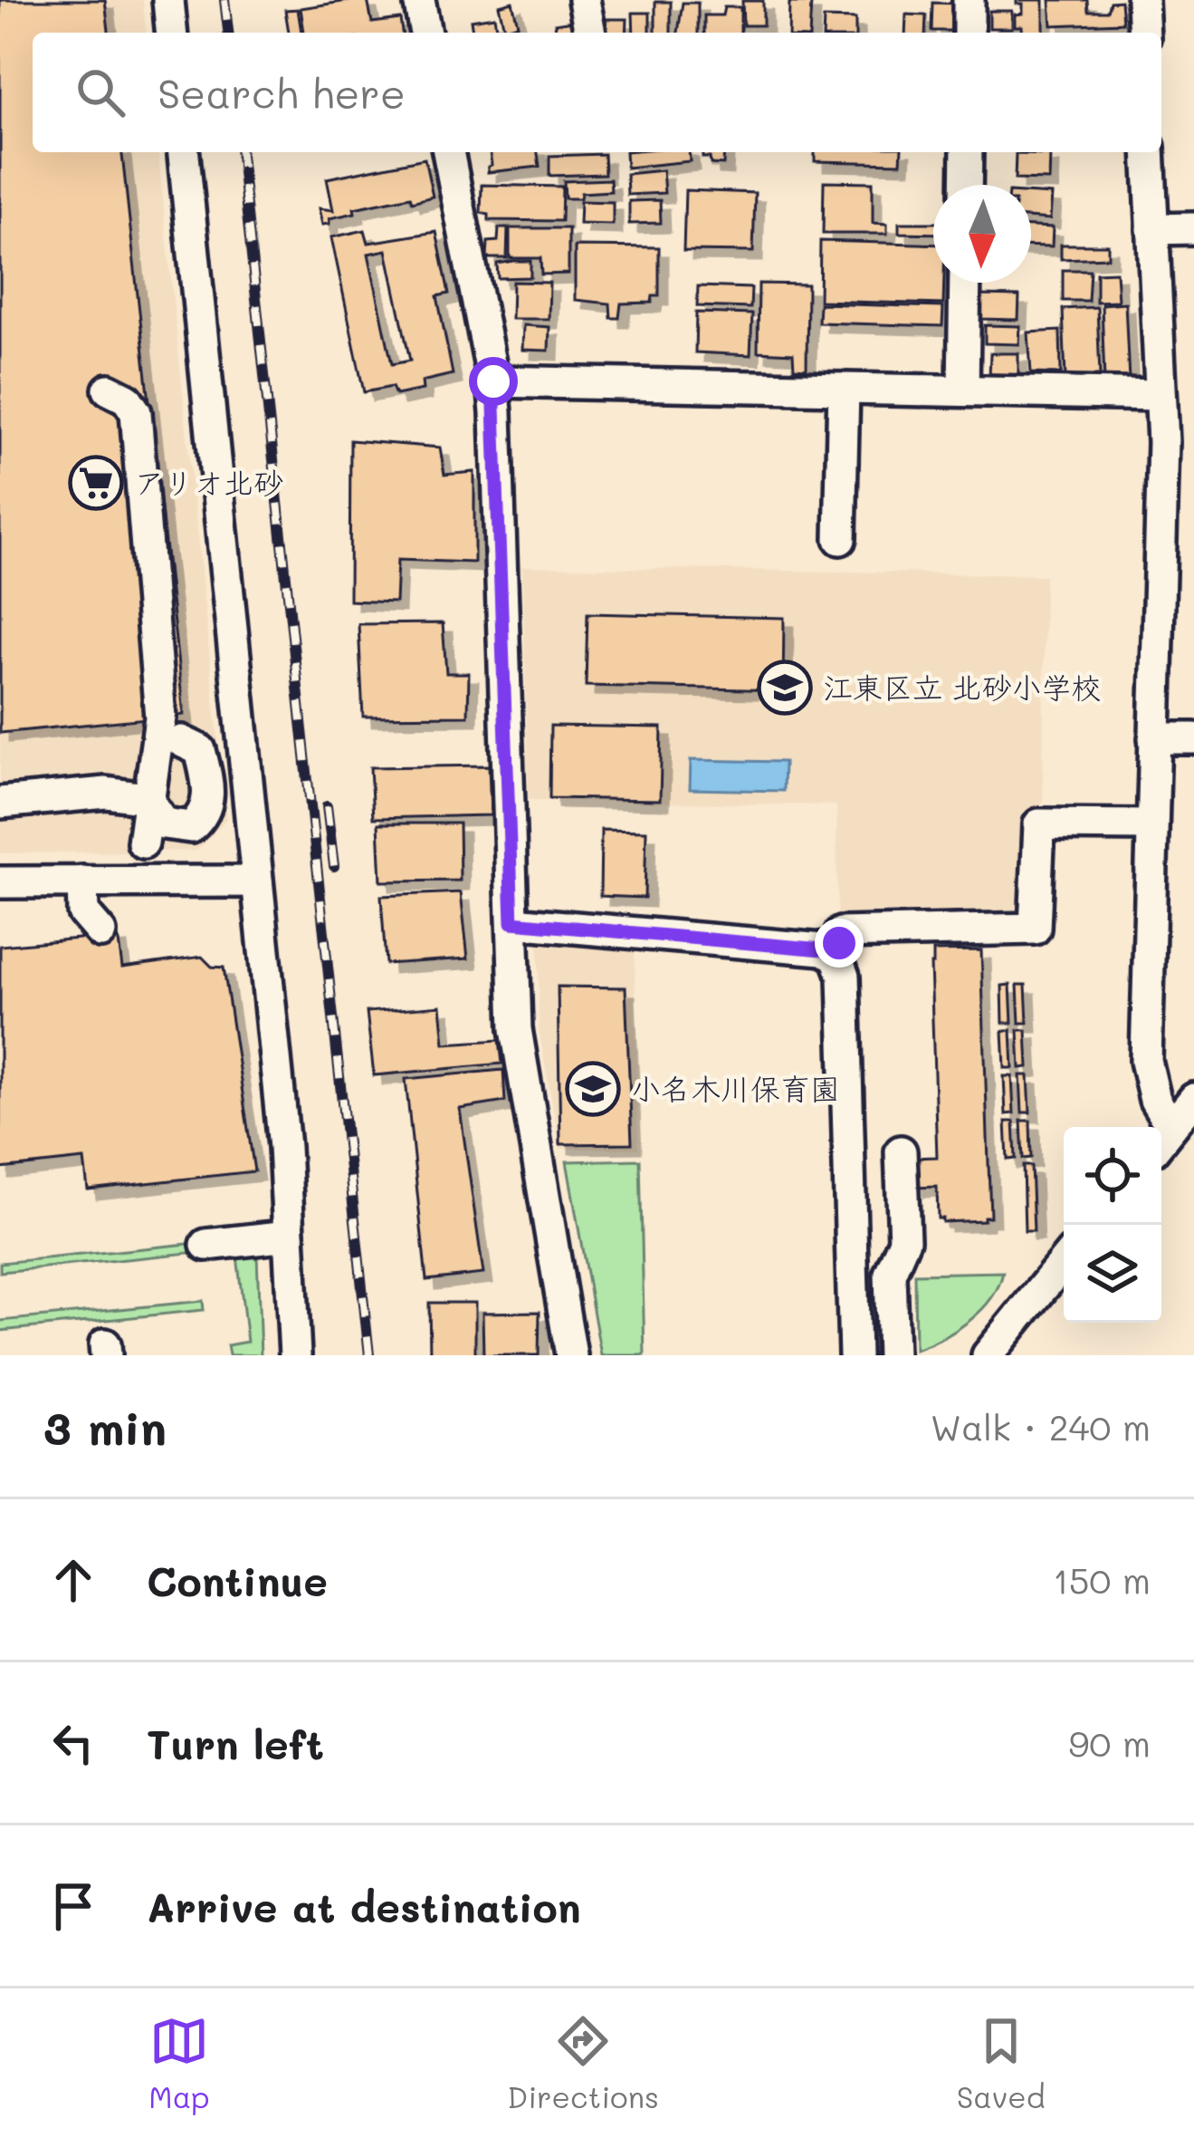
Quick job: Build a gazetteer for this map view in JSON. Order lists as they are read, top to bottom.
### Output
{
  "places": {
    "supermarket": ["アリオ北砂"],
    "school or university": ["江東区立 北砂小学校", "小名木川保育園"]
  },
  "north": "bottom",
  "page": {
    "search": "Search here",
    "heading": ["3 min", "Walk · 240 m"],
    "list": [
      ["Continue", "150 m"],
      ["Turn left", "90 m"],
      "Arrive at destination"
    ],
    "nav": ["Map", "Directions", "Saved"]
  }
}
